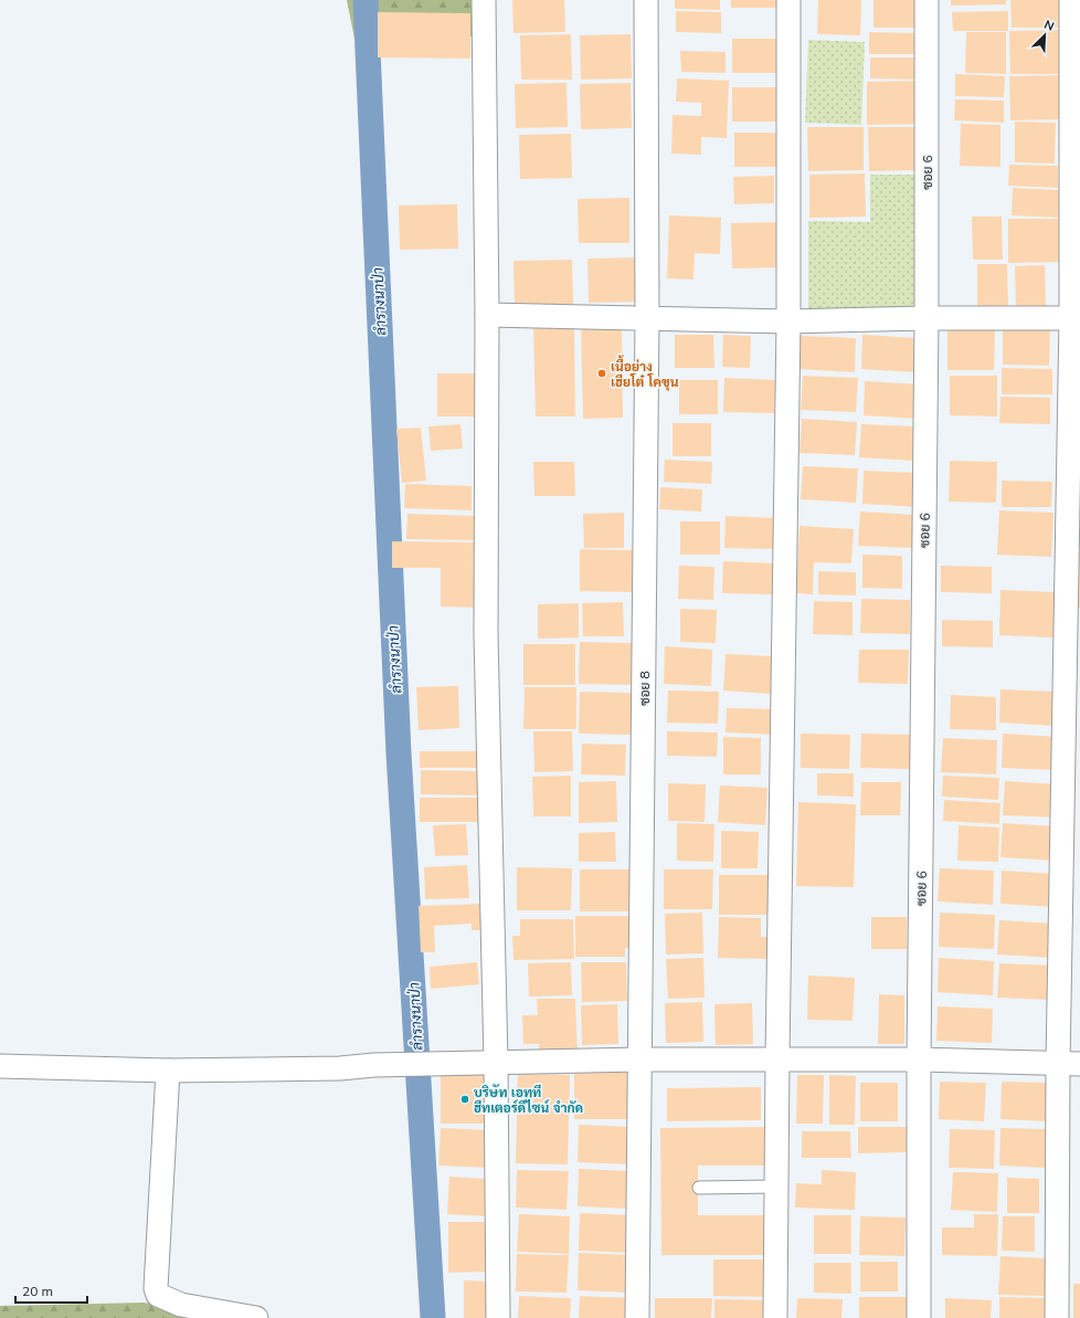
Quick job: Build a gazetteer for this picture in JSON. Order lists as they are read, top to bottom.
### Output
{
  "streets": {
    "street": ["ซอย 6", "ซอย 8"]
  },
  "water": ["ลำรางนาป่า"],
  "places": ["เนื้อย่าง เฮียโต๋ โคขุน", "บริษัท เอทูที ฮีทเตอร์ดีไซน์ จำกัด"],
  "scale_bar": "20 m",
  "north": "top right"
}
